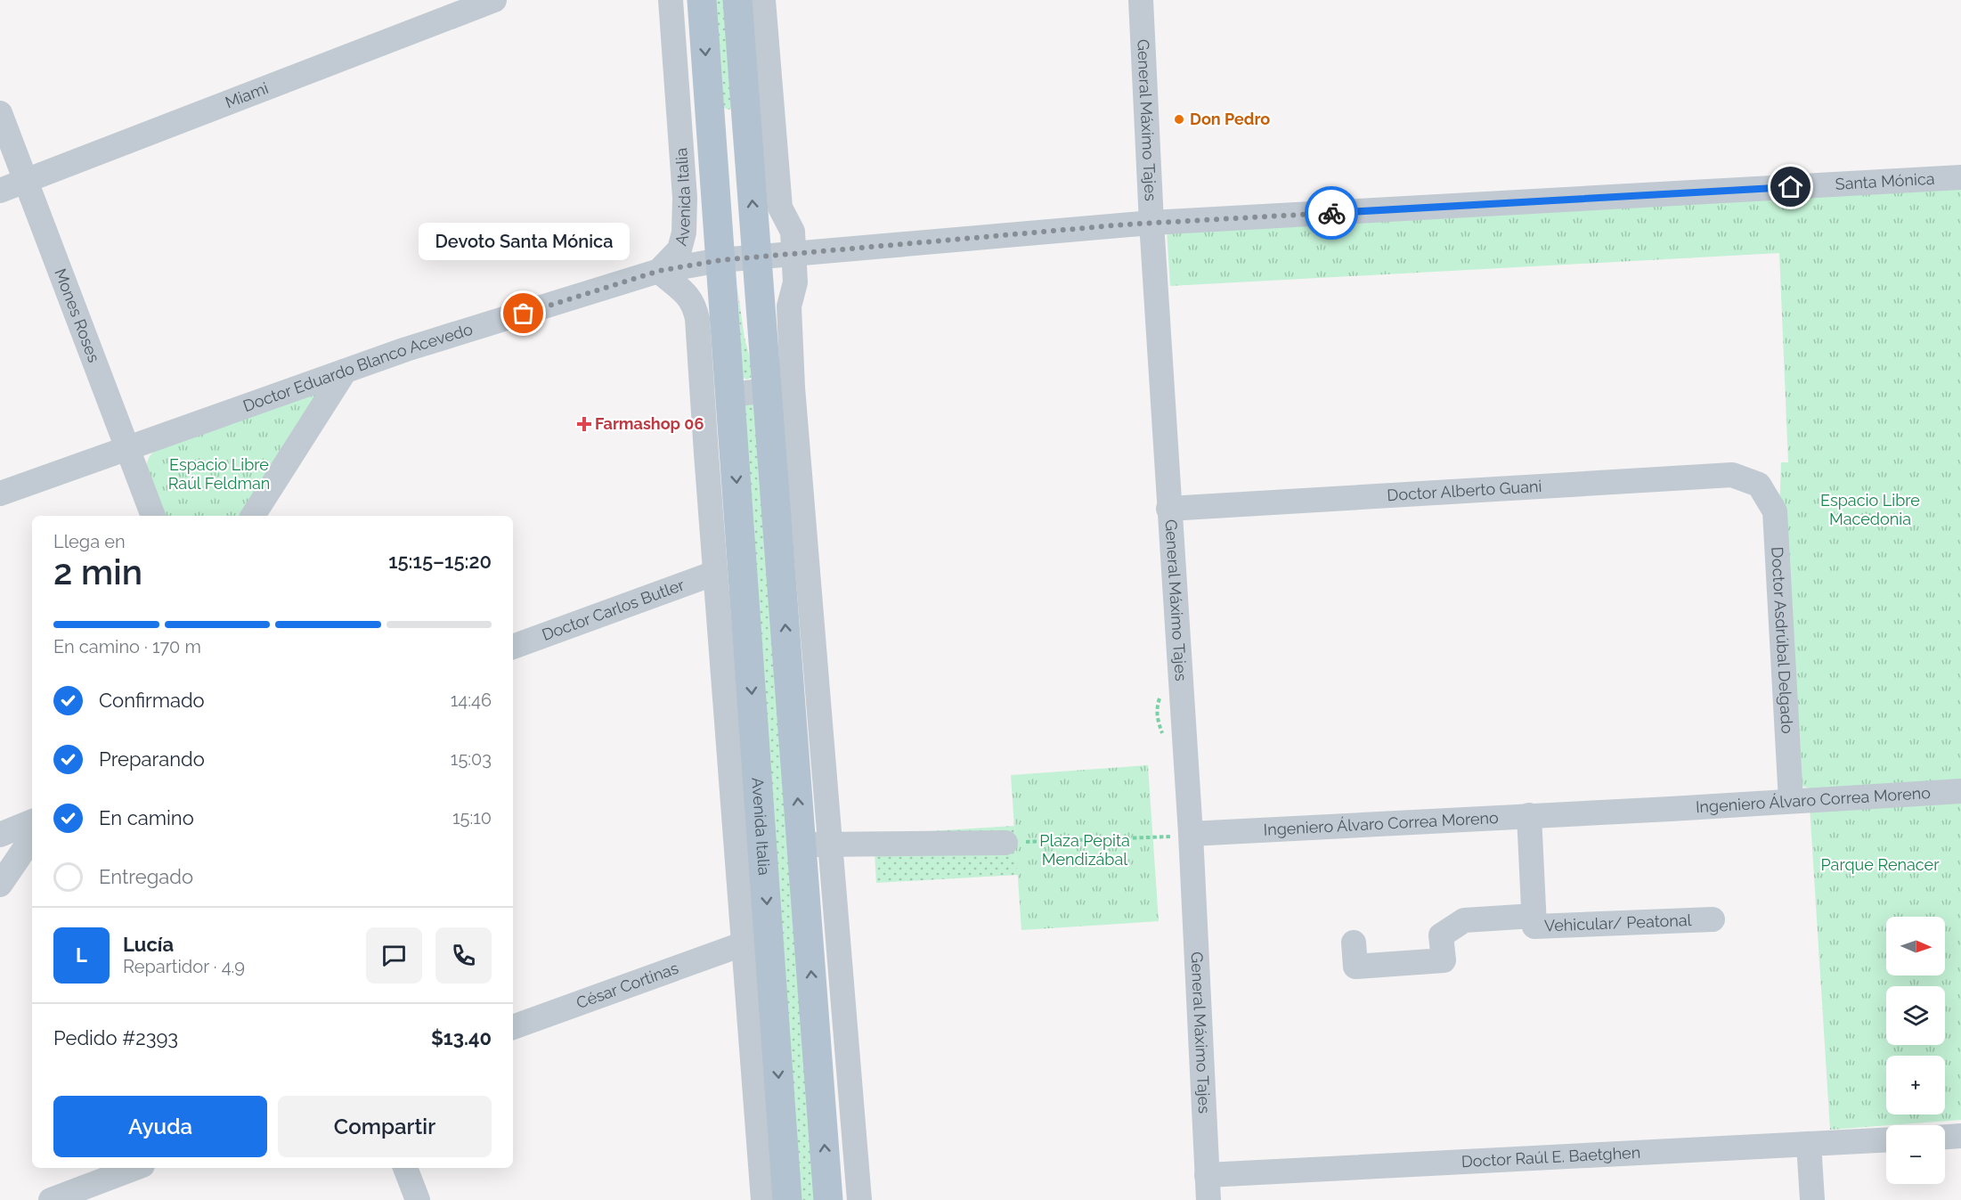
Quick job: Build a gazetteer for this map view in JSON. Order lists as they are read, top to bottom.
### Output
{
  "streets": {
    "main road": ["Avenida Italia"],
    "street": [
      "Miami",
      "General Máximo Tajes",
      "Santa Mónica",
      "Mones Roses",
      "Doctor Eduardo Blanco Acevedo",
      "Doctor Alberto Guani",
      "Doctor Carlos Butler",
      "Doctor Asdrúbal Delgado",
      "Ingeniero Álvaro Correa Moreno",
      "Vehicular/ Peatonal",
      "César Cortinas",
      "Doctor Raúl E. Baetghen"
    ]
  },
  "crossings": [
    ["Miami", "Mones Roses"],
    ["General Máximo Tajes", "Santa Mónica"],
    ["General Máximo Tajes", "Doctor Alberto Guani"],
    ["General Máximo Tajes", "Ingeniero Álvaro Correa Moreno"],
    ["General Máximo Tajes", "Doctor Raúl E. Baetghen"],
    ["Santa Mónica", "Avenida Italia"],
    ["Santa Mónica", "Doctor Eduardo Blanco Acevedo"],
    ["Avenida Italia", "Doctor Eduardo Blanco Acevedo"],
    ["Avenida Italia", "Doctor Carlos Butler"],
    ["Avenida Italia", "César Cortinas"],
    ["Mones Roses", "Doctor Eduardo Blanco Acevedo"],
    ["Doctor Alberto Guani", "Doctor Asdrúbal Delgado"],
    ["Doctor Asdrúbal Delgado", "Ingeniero Álvaro Correa Moreno"],
    ["Ingeniero Álvaro Correa Moreno", "Vehicular/ Peatonal"]
  ],
  "parks": [
    "Espacio Libre Raúl Feldman",
    "Espacio Libre Macedonia",
    "Plaza Pepita Mendizábal",
    "Parque Renacer"
  ],
  "places": {
    "other": ["Don Pedro", "Devoto Santa Mónica"],
    "health": ["Farmashop 06"]
  },
  "north": "right",
  "page": {
    "bubble": "Devoto Santa Mónica",
    "heading": ["2 min", "Llega en", "15:15–15:20"],
    "panel": [
      "Lucía",
      "Repartidor · 4.9",
      "Pedido #2393",
      "$13.40"
    ],
    "bar": "En camino · 170 m",
    "list": [
      ["Confirmado", "14:46"],
      ["Preparando", "15:03"],
      ["En camino", "15:10"],
      "Entregado"
    ],
    "map_buttons": ["+", "−"],
    "round": "L",
    "buttons": ["Ayuda", "Compartir"]
  }
}
